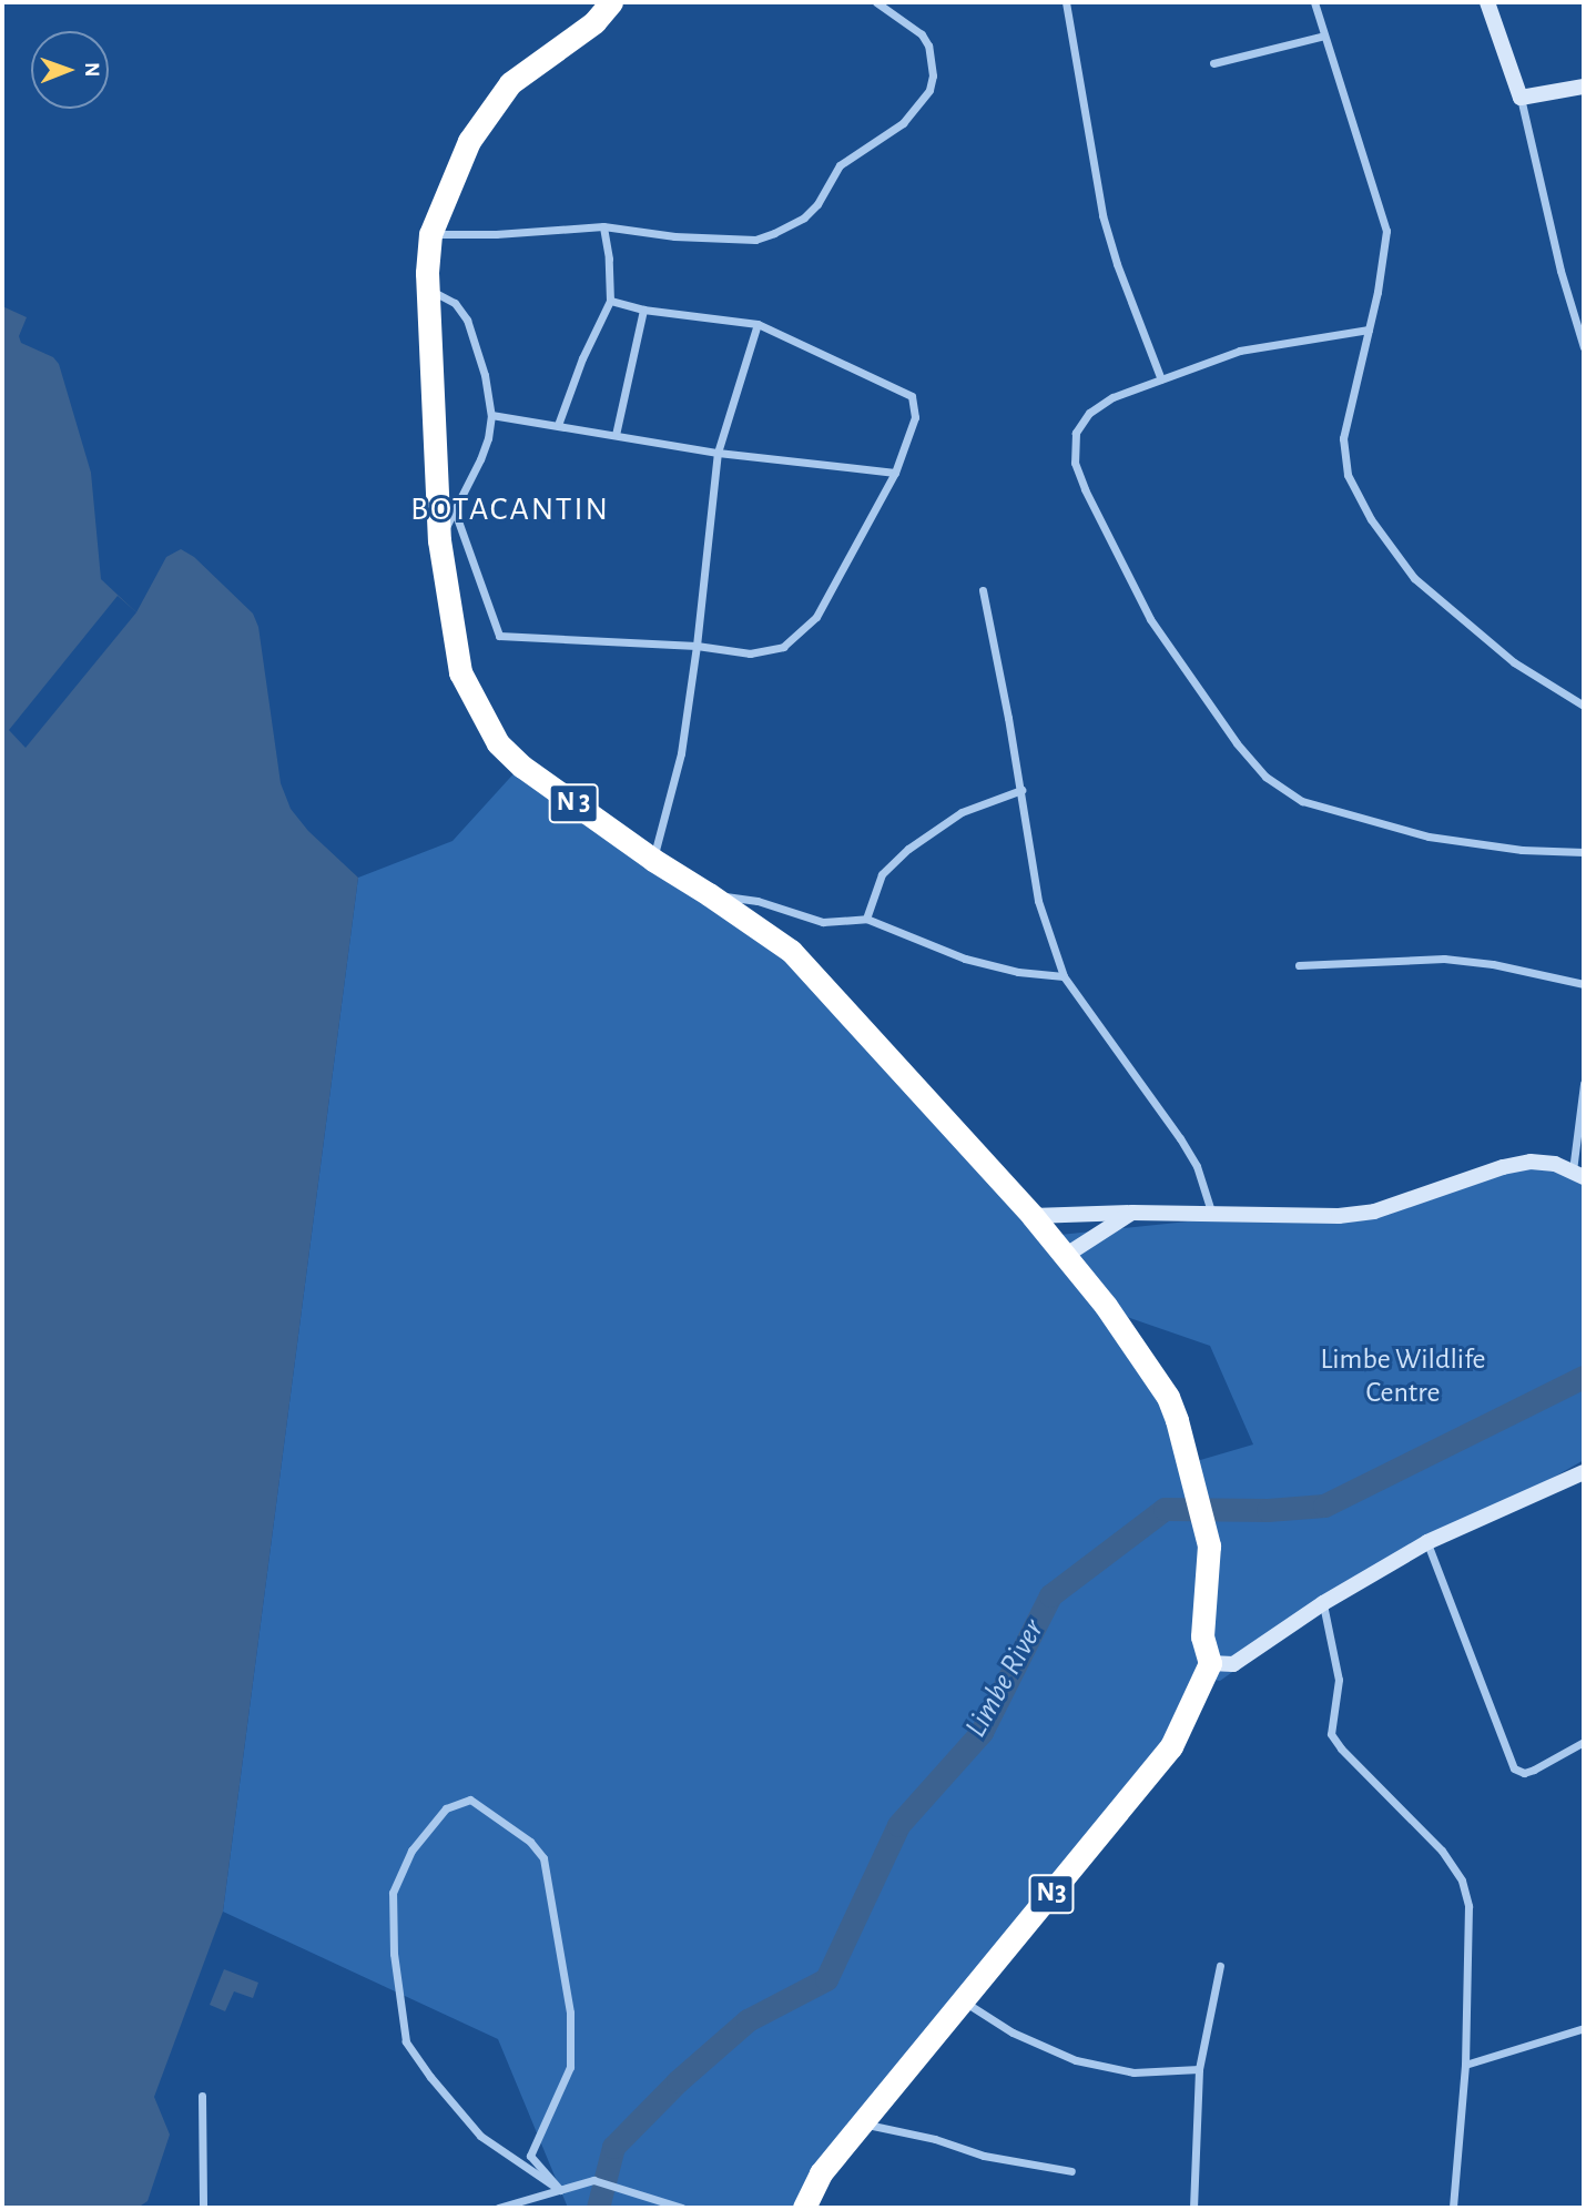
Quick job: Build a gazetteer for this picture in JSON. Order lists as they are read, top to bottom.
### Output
{
  "streets": {
    "highway": ["N 3", "N3"]
  },
  "crossings": [
    ["N 3", "N3"]
  ],
  "districts": ["BOTACANTIN"],
  "water": ["Limbe River"],
  "parks": ["Limbe Wildlife Centre"],
  "north": "right"
}
